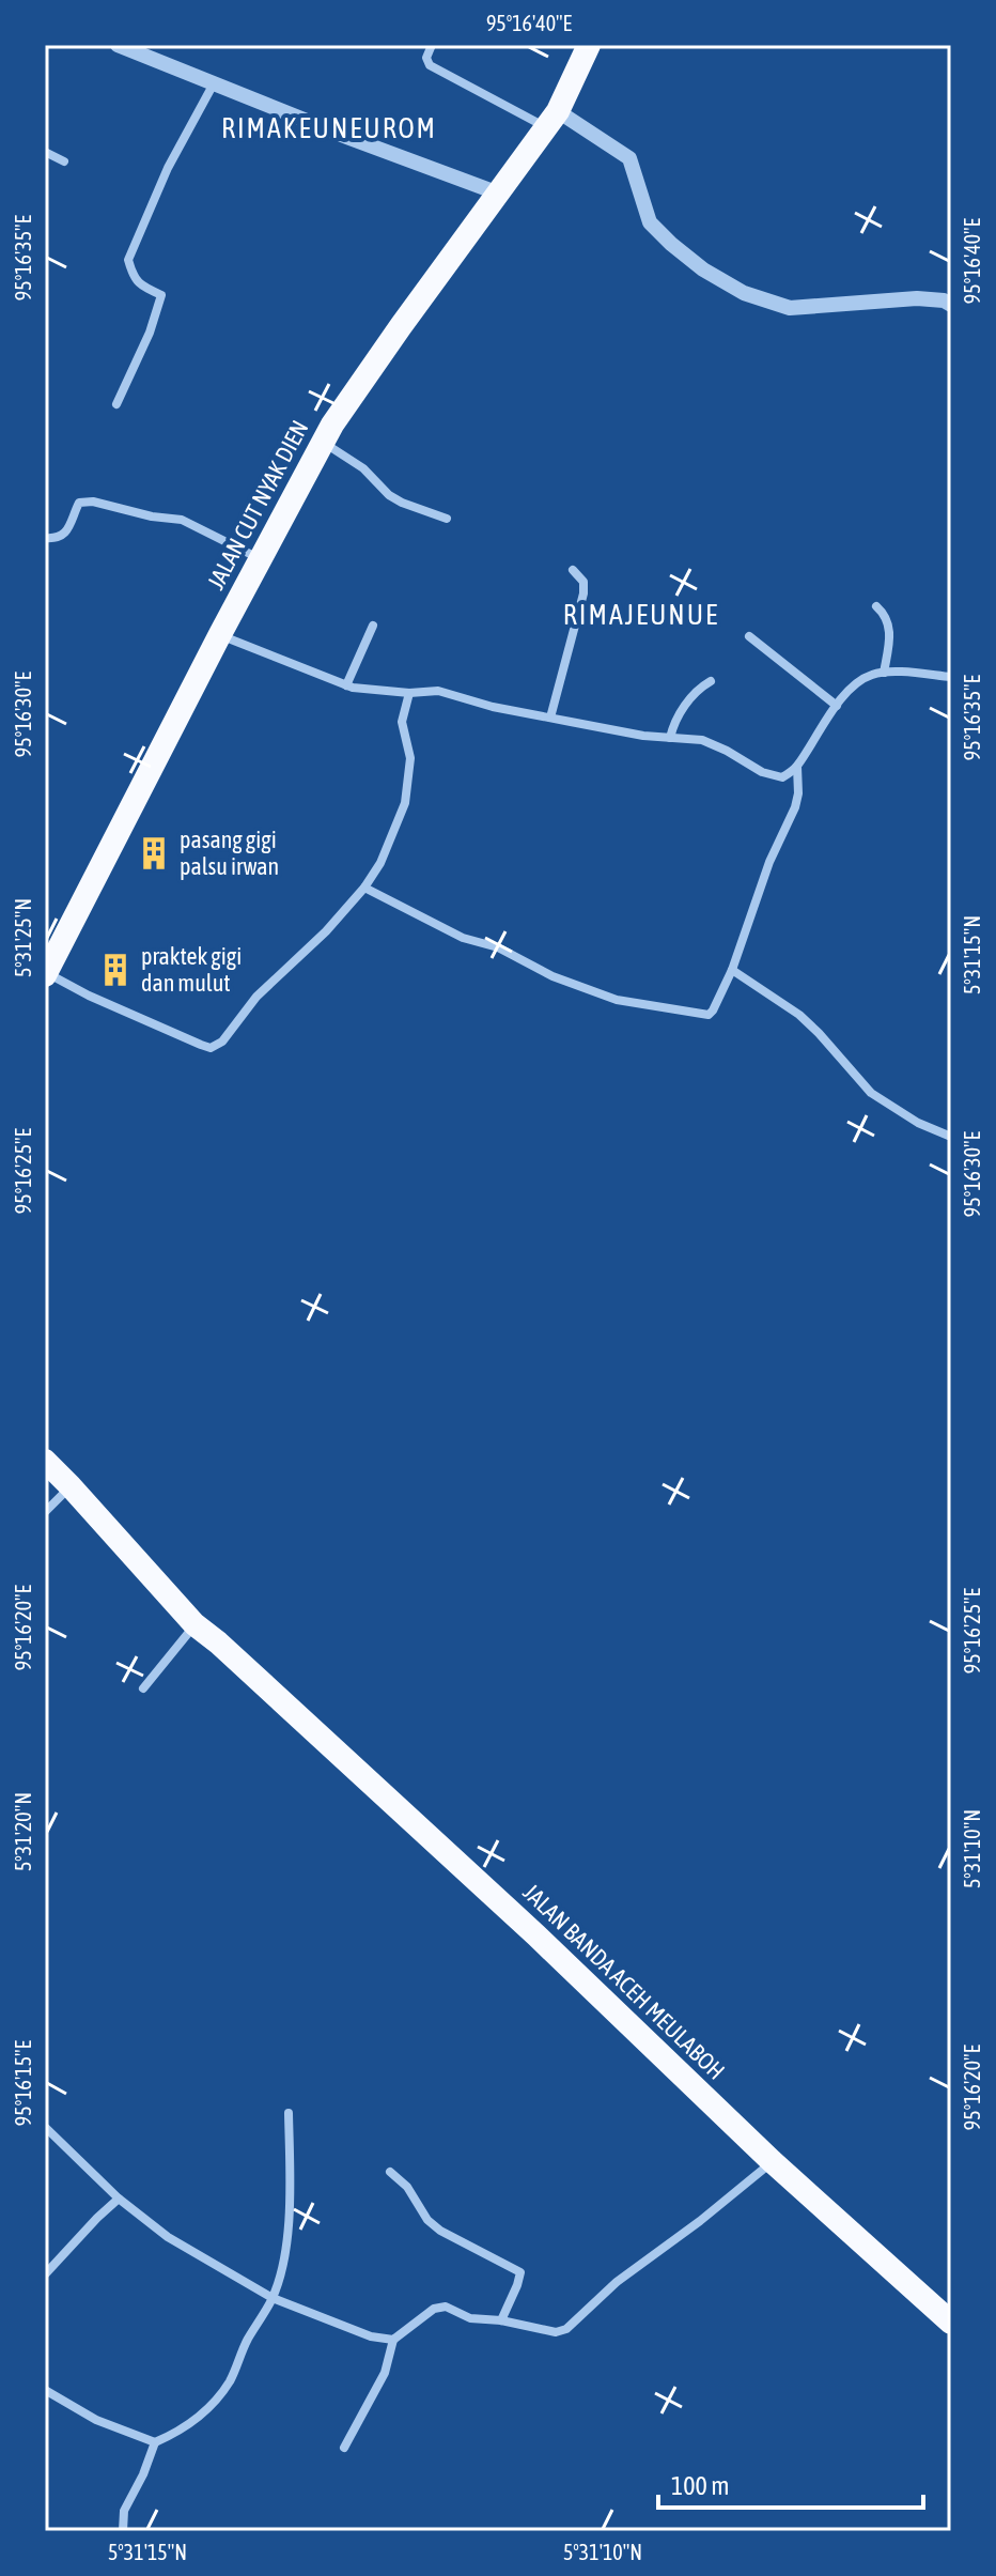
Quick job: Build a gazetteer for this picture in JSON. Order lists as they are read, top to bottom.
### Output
{
  "streets": {
    "highway": ["JALAN CUT NYAK DIEN", "JALAN BANDA ACEH MEULABOH"]
  },
  "districts": ["RIMAKEUNEUROM", "RIMAJEUNUE"],
  "places": {
    "building": ["pasang gigi palsu irwan", "praktek gigi dan mulut"]
  },
  "scale_bar": "100 m",
  "coordinates": [
    "95°16'40\"E",
    "95°16'35\"E",
    "95°16'30\"E",
    "5°31'25\"N",
    "5°31'15\"N",
    "95°16'25\"E",
    "95°16'20\"E",
    "5°31'20\"N",
    "5°31'10\"N",
    "95°16'15\"E"
  ]
}
